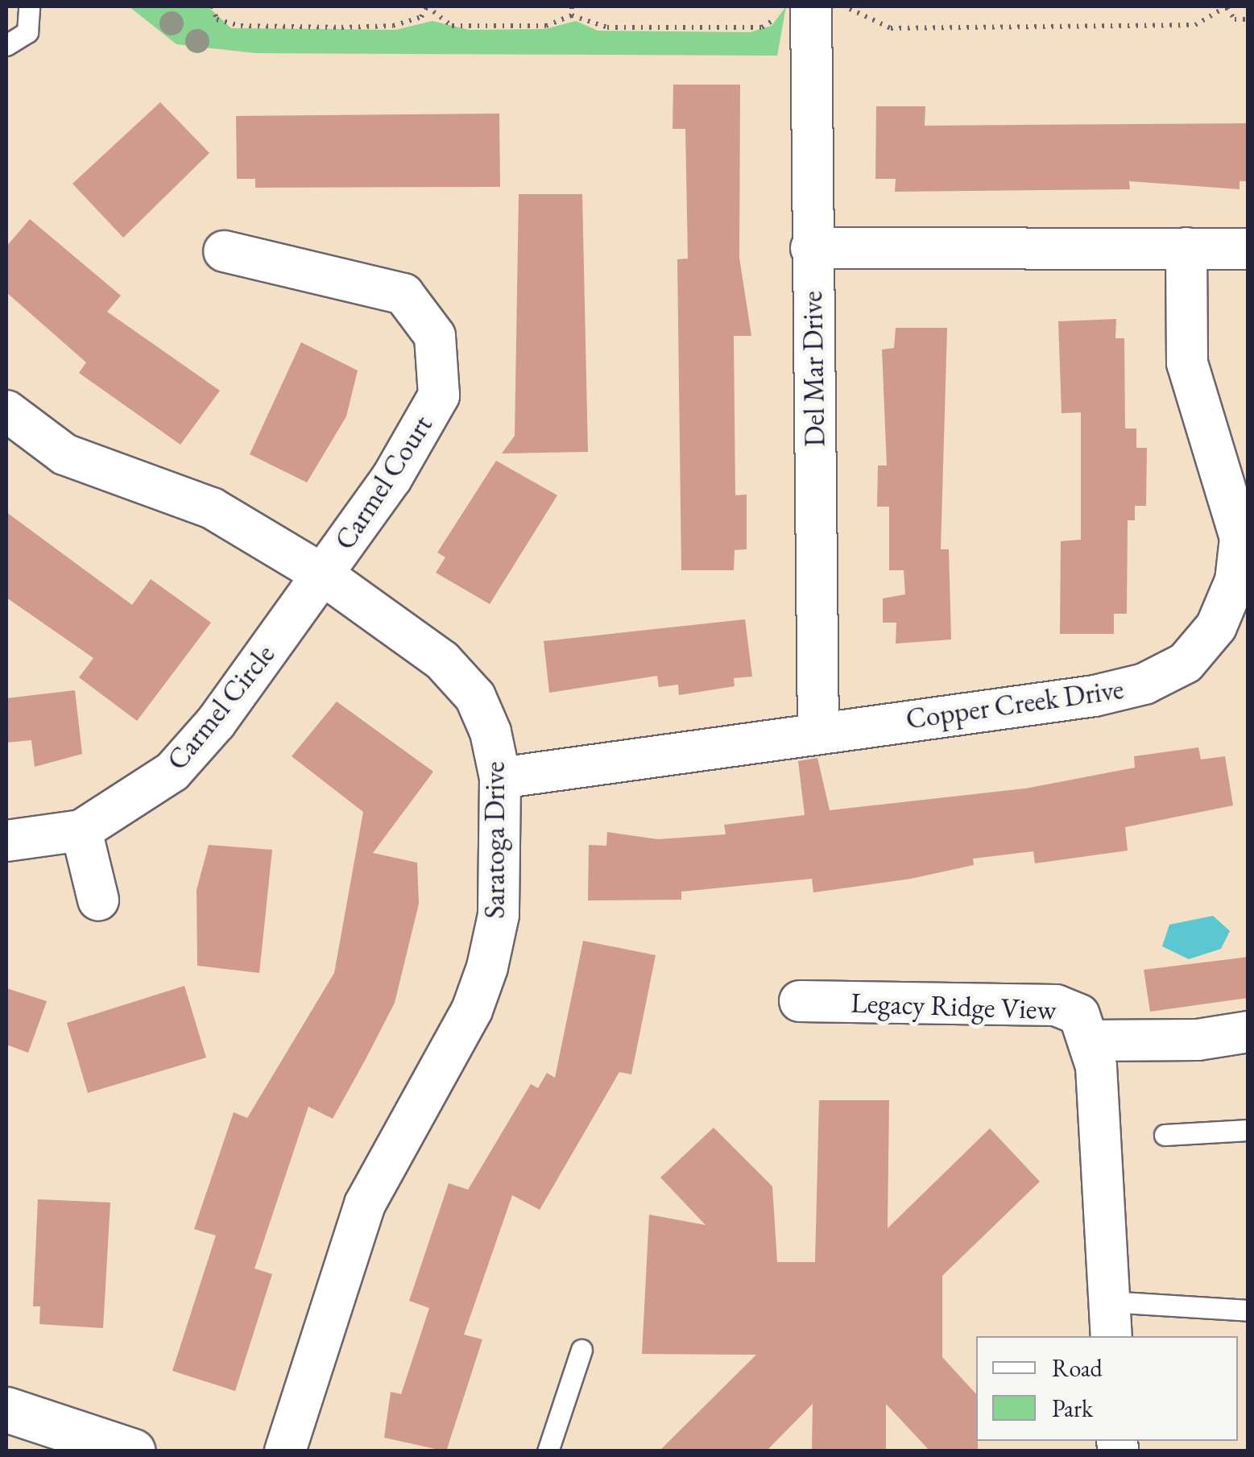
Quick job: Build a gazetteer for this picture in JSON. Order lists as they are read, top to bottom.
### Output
{
  "streets": {
    "street": [
      "Del Mar Drive",
      "Carmel Court",
      "Copper Creek Drive",
      "Carmel Circle",
      "Saratoga Drive",
      "Legacy Ridge View"
    ]
  },
  "crossings": [
    ["Del Mar Drive", "Copper Creek Drive"],
    ["Carmel Court", "Carmel Circle"],
    ["Carmel Court", "Saratoga Drive"],
    ["Copper Creek Drive", "Saratoga Drive"],
    ["Carmel Circle", "Saratoga Drive"]
  ],
  "legend": ["Road", "Park"]
}
